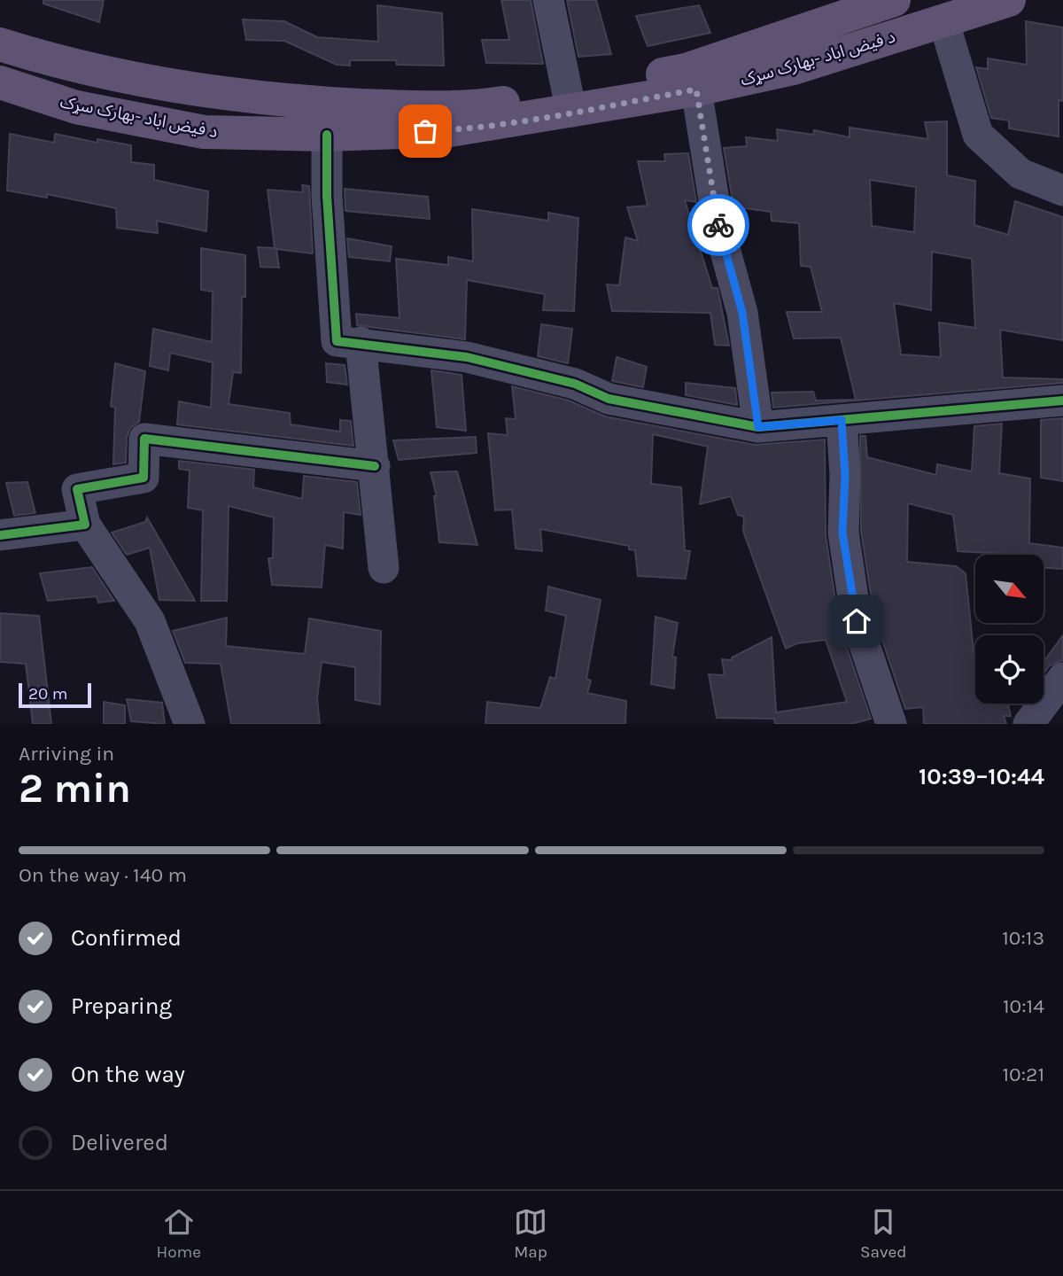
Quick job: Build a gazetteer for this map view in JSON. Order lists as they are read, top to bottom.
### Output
{
  "streets": {
    "main road": ["د فیض اباد -بهارک سړک"]
  },
  "scale_bar": "20 m",
  "north": "bottom right",
  "page": {
    "scale": "20 m",
    "heading": ["2 min", "Arriving in", "10:39–10:44"],
    "bar": "On the way · 140 m",
    "list": [
      ["Confirmed", "10:13"],
      ["Preparing", "10:14"],
      ["On the way", "10:21"],
      "Delivered"
    ],
    "tabs": ["Home", "Map", "Saved"]
  }
}
